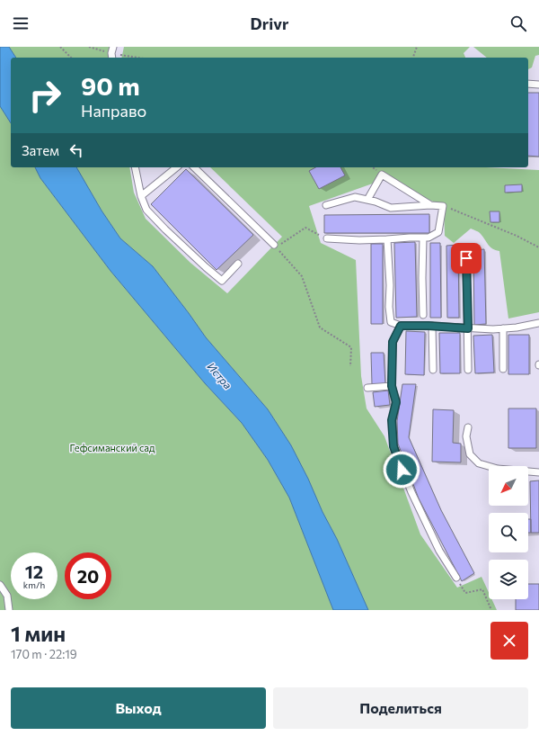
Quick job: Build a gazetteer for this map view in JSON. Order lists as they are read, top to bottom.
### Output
{
  "water": ["Истра"],
  "parks": ["Гефсиманский сад"],
  "north": "bottom left",
  "page": {
    "header": "Drivr",
    "turn": ["90 m", "Направо"],
    "then": "Затем",
    "speed": "12 km/h",
    "limit": "20",
    "heading": ["1 мин", "170 m · 22:19"],
    "buttons": ["Выход", "Поделиться"]
  }
}
